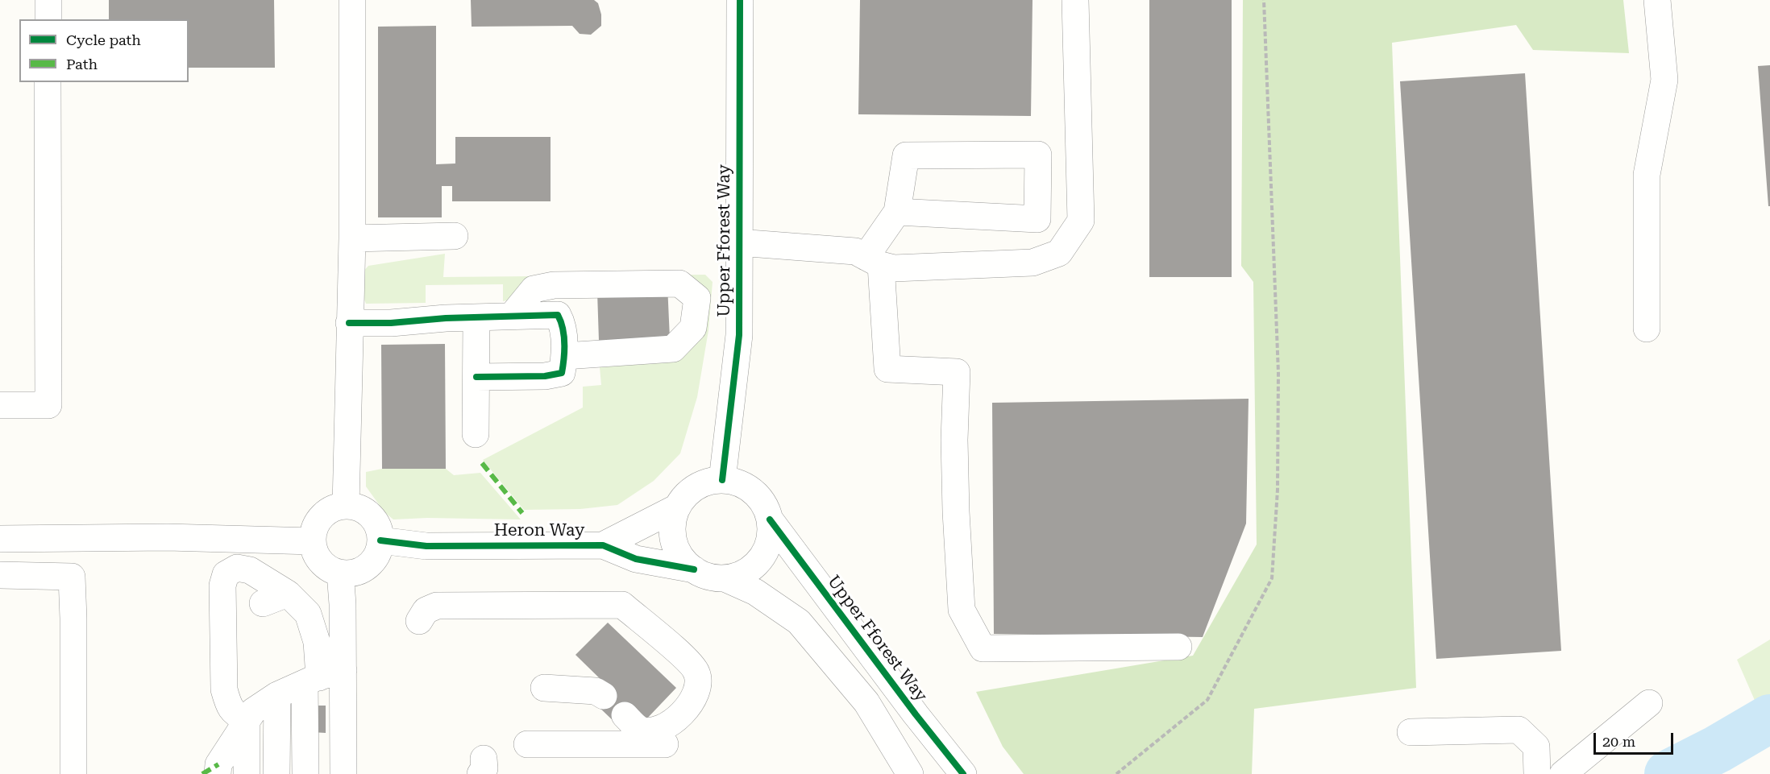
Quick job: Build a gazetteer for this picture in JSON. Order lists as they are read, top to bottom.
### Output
{
  "streets": {
    "street": ["Upper Fforest Way", "Heron Way"]
  },
  "crossings": [
    ["Upper Fforest Way", "Heron Way"]
  ],
  "legend": ["Cycle path", "Path"],
  "scale_bar": "20 m"
}
